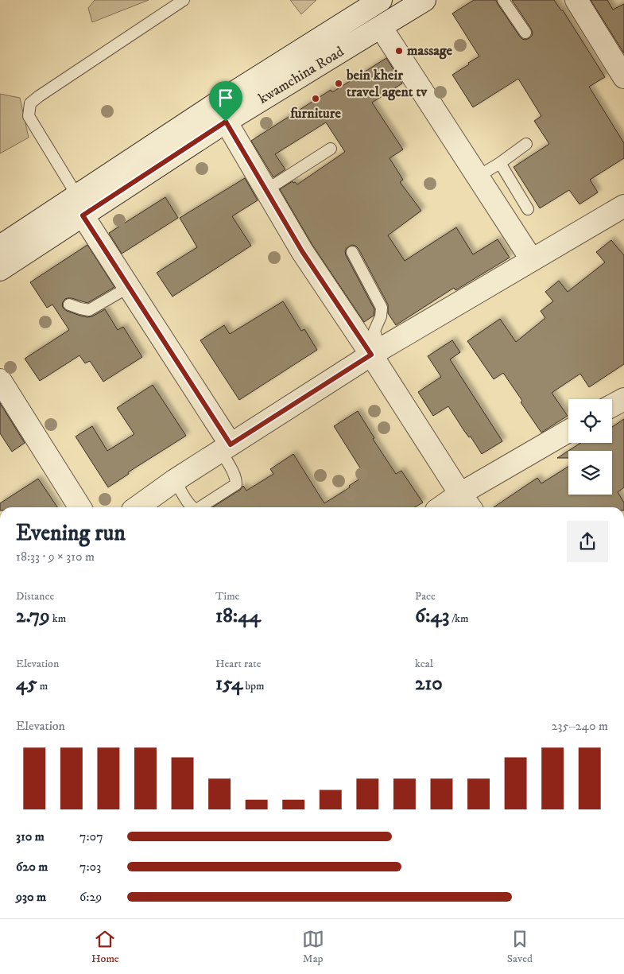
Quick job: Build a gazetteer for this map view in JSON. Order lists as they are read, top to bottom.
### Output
{
  "streets": {
    "street": ["kwamchina Road"]
  },
  "places": ["massage", "bein kheir travel agent tv", "furniture"],
  "page": {
    "heading": ["Evening run", "18:33 · 9 × 310 m"],
    "stats": [
      ["Distance", "2.79 km"],
      ["Time", "18:44"],
      ["Pace", "6:43 /km"],
      ["Elevation", "45 m"],
      ["Heart rate", "154 bpm"],
      ["kcal", "210"]
    ],
    "chart": ["Elevation", "235–240 m"],
    "list": [
      {
        "name": "310 m",
        "note": "7:07"
      },
      {
        "name": "620 m",
        "note": "7:03"
      },
      {
        "name": "930 m",
        "note": "6:29"
      }
    ],
    "tabs": ["Home", "Map", "Saved"]
  }
}
